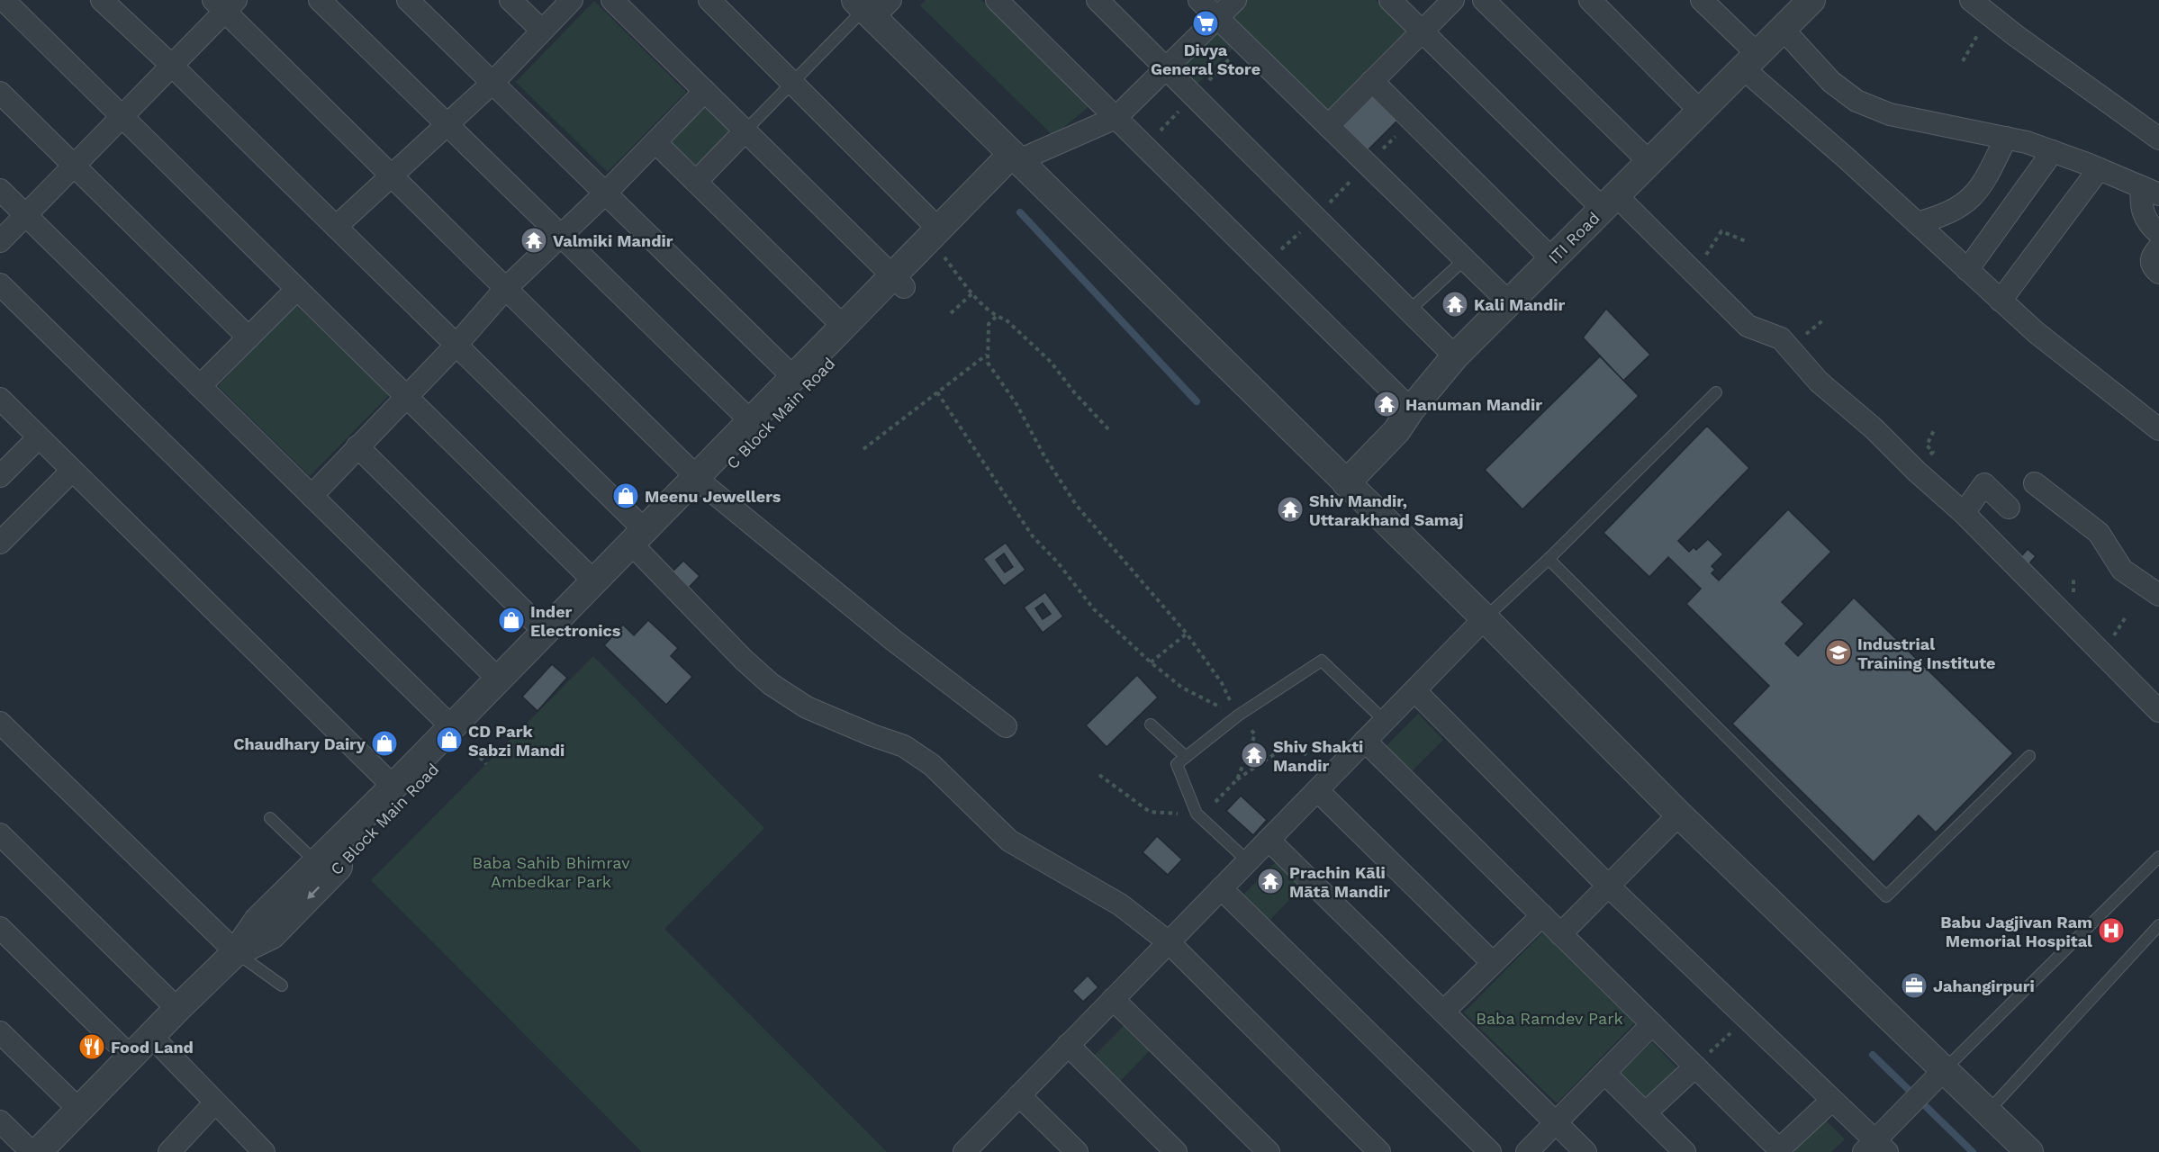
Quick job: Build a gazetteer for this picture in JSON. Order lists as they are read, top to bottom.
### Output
{
  "streets": {
    "street": ["ITI Road", "C Block Main Road"]
  },
  "parks": ["Baba Sahib Bhimrav Ambedkar Park", "Baba Ramdev Park"],
  "places": {
    "supermarket": ["Divya General Store"],
    "temple": [
      "Valmiki Mandir",
      "Kali Mandir",
      "Hanuman Mandir",
      "Shiv Mandir, Uttarakhand Samaj",
      "Shiv Shakti Mandir",
      "Prachin Kāli Mātā Mandir"
    ],
    "shop": [
      "Meenu Jewellers",
      "Inder Electronics",
      "CD Park Sabzi Mandi",
      "Chaudhary Dairy"
    ],
    "school or university": ["Industrial Training Institute"],
    "hospital": ["Babu Jagjivan Ram Memorial Hospital"],
    "office": ["Jahangirpuri"],
    "restaurant": ["Food Land"]
  }
}
